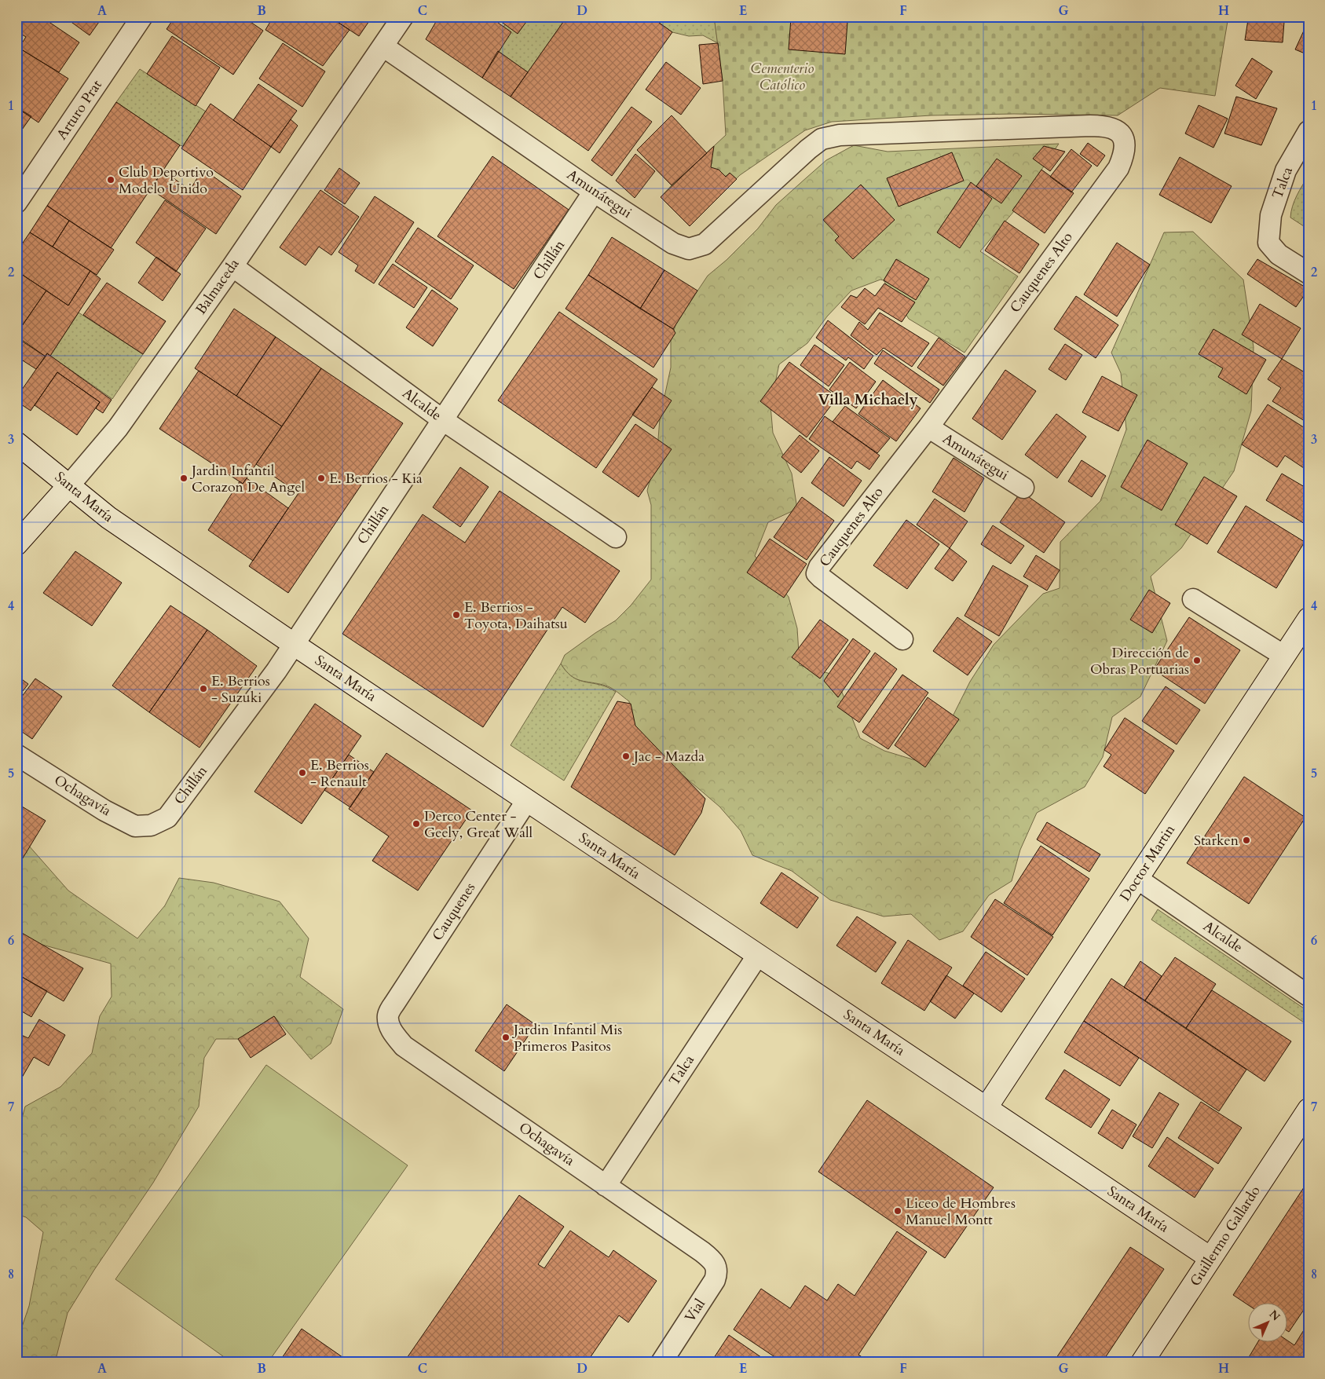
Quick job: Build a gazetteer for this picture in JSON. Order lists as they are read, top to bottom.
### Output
{
  "streets": {
    "main road": [
      "Balmaceda",
      "Santa María",
      "Doctor Martin",
      "Guillermo Gallardo"
    ],
    "street": [
      "Arturo Prat",
      "Talca",
      "Amunátegui",
      "Chillán",
      "Cauquenes Alto",
      "Alcalde",
      "Ochagavía",
      "Cauquenes",
      "Vial"
    ]
  },
  "crossings": [
    ["Talca", "Santa María"],
    ["Talca", "Ochagavía"],
    ["Amunátegui", "Chillán"],
    ["Amunátegui", "Cauquenes Alto"],
    ["Amunátegui", "Balmaceda"],
    ["Chillán", "Alcalde"],
    ["Chillán", "Santa María"],
    ["Chillán", "Ochagavía"],
    ["Balmaceda", "Alcalde"],
    ["Balmaceda", "Santa María"],
    ["Alcalde", "Doctor Martin"],
    ["Santa María", "Doctor Martin"],
    ["Santa María", "Cauquenes"],
    ["Santa María", "Guillermo Gallardo"],
    ["Ochagavía", "Cauquenes"],
    ["Ochagavía", "Vial"]
  ],
  "districts": ["Villa Michaely"],
  "parks": ["Cementerio Católico"],
  "places": [
    "Club Deportivo Modelo Unido",
    "Jardin Infantil Corazon De Angel",
    "E. Berrios - Kia",
    "E. Berrios - Toyota, Daihatsu",
    "Dirección de Obras Portuarias",
    "E. Berrios - Suzuki",
    "Jac - Mazda",
    "E. Berrios - Renault",
    "Derco Center - Geely, Great Wall",
    "Starken",
    "Jardin Infantil Mis Primeros Pasitos",
    "Liceo de Hombres Manuel Montt"
  ],
  "north": "top right",
  "grid": {
    "columns": [
      "A",
      "B",
      "C",
      "D",
      "E",
      "F",
      "G",
      "H"
    ],
    "rows": [
      "1",
      "2",
      "3",
      "4",
      "5",
      "6",
      "7",
      "8"
    ]
  }
}
